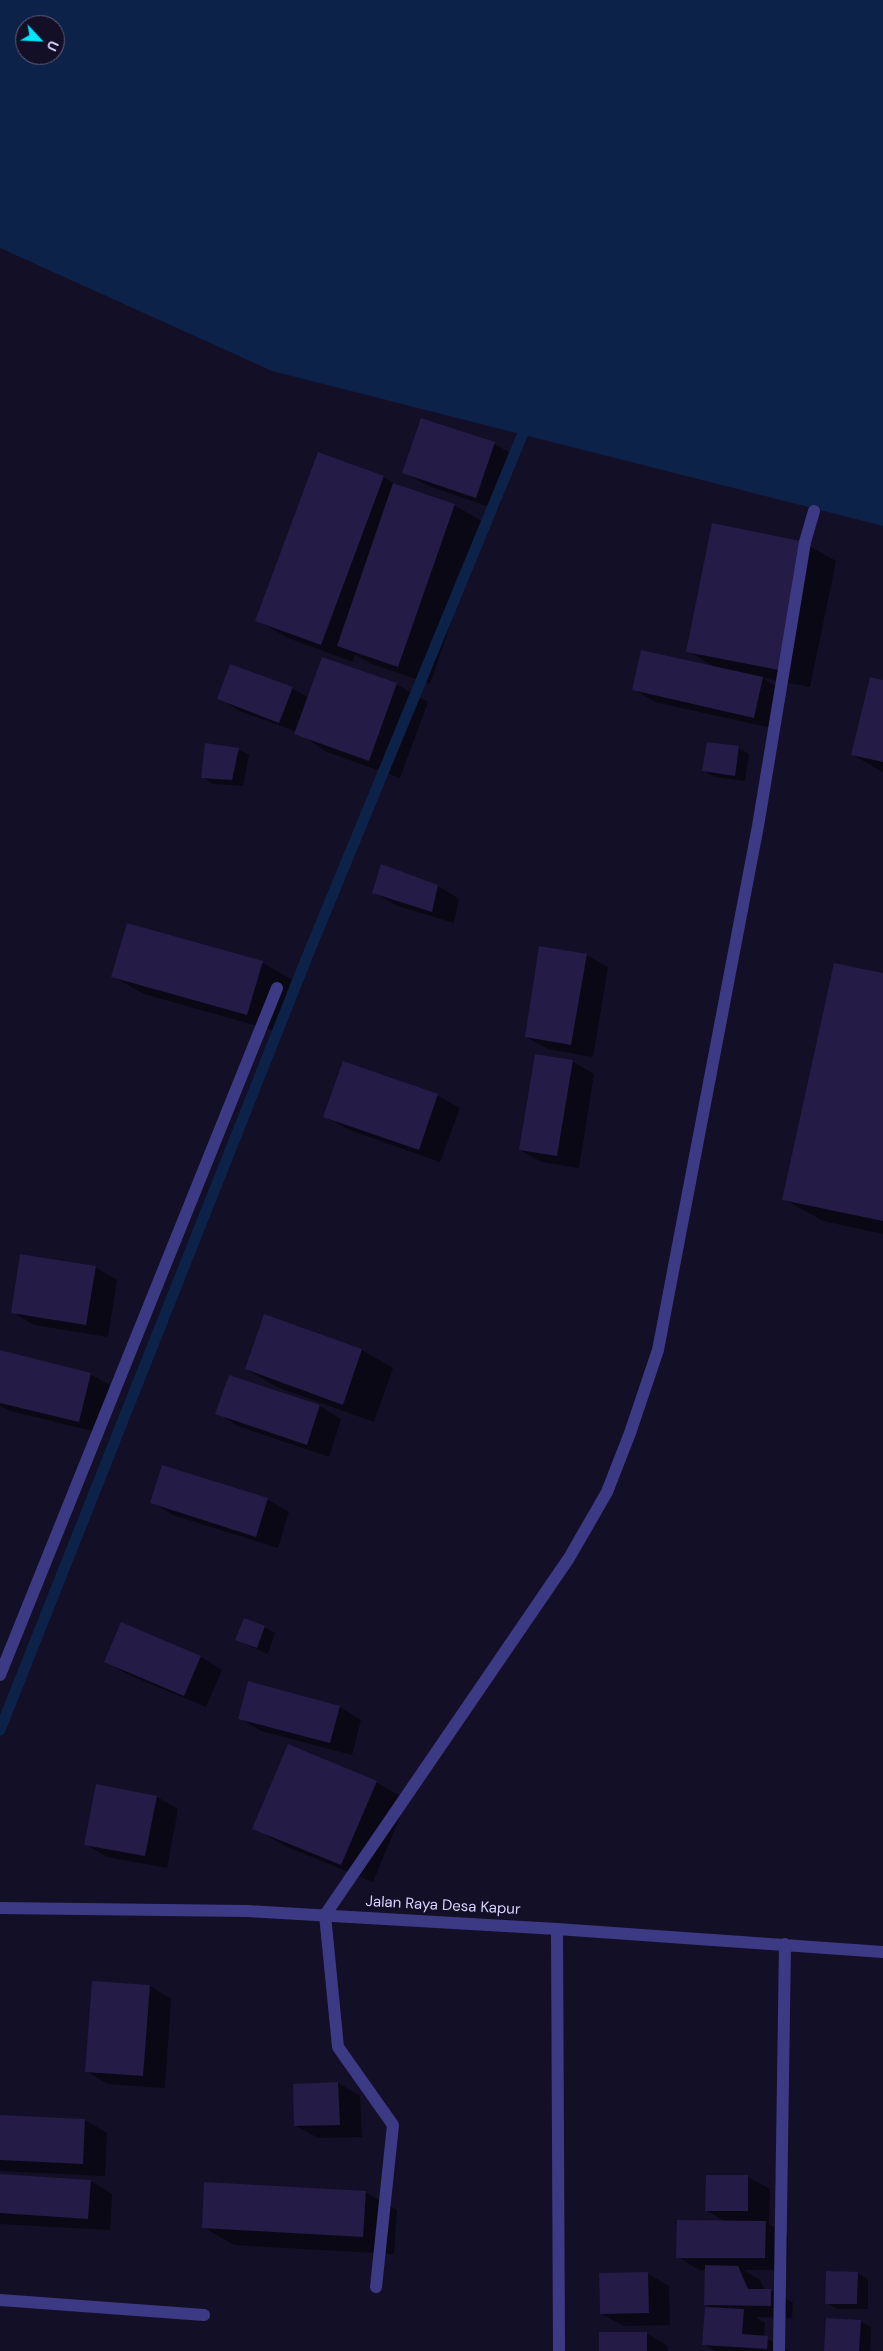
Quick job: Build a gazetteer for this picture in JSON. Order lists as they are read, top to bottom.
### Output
{
  "streets": {
    "street": ["Jalan Raya Desa Kapur"]
  },
  "north": "bottom right"
}
